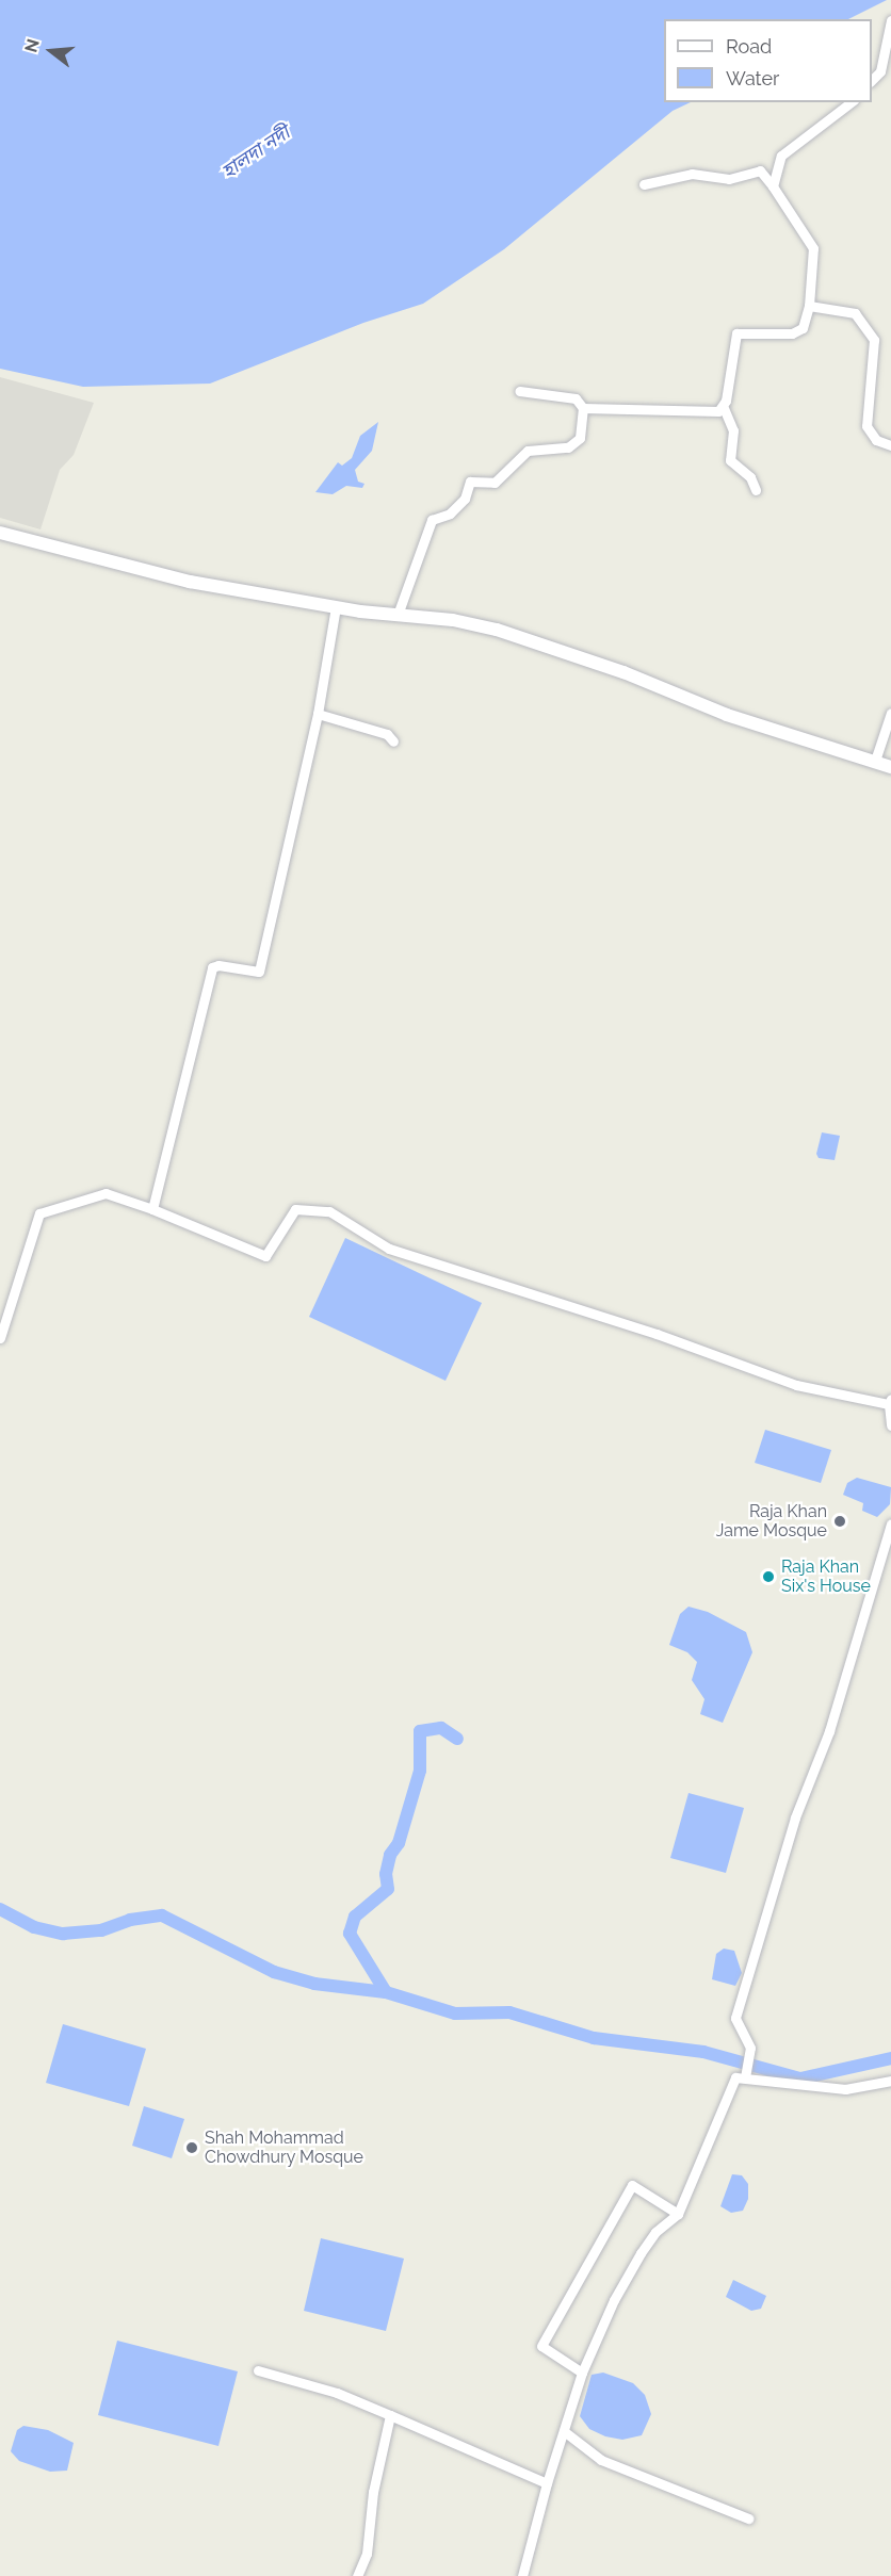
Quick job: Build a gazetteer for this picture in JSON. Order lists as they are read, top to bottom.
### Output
{
  "water": ["হালদা নদী"],
  "places": ["Raja Khan Jame Mosque", "Raja Khan Six's House", "Shah Mohammad Chowdhury Mosque"],
  "legend": ["Road", "Water"],
  "north": "left"
}
